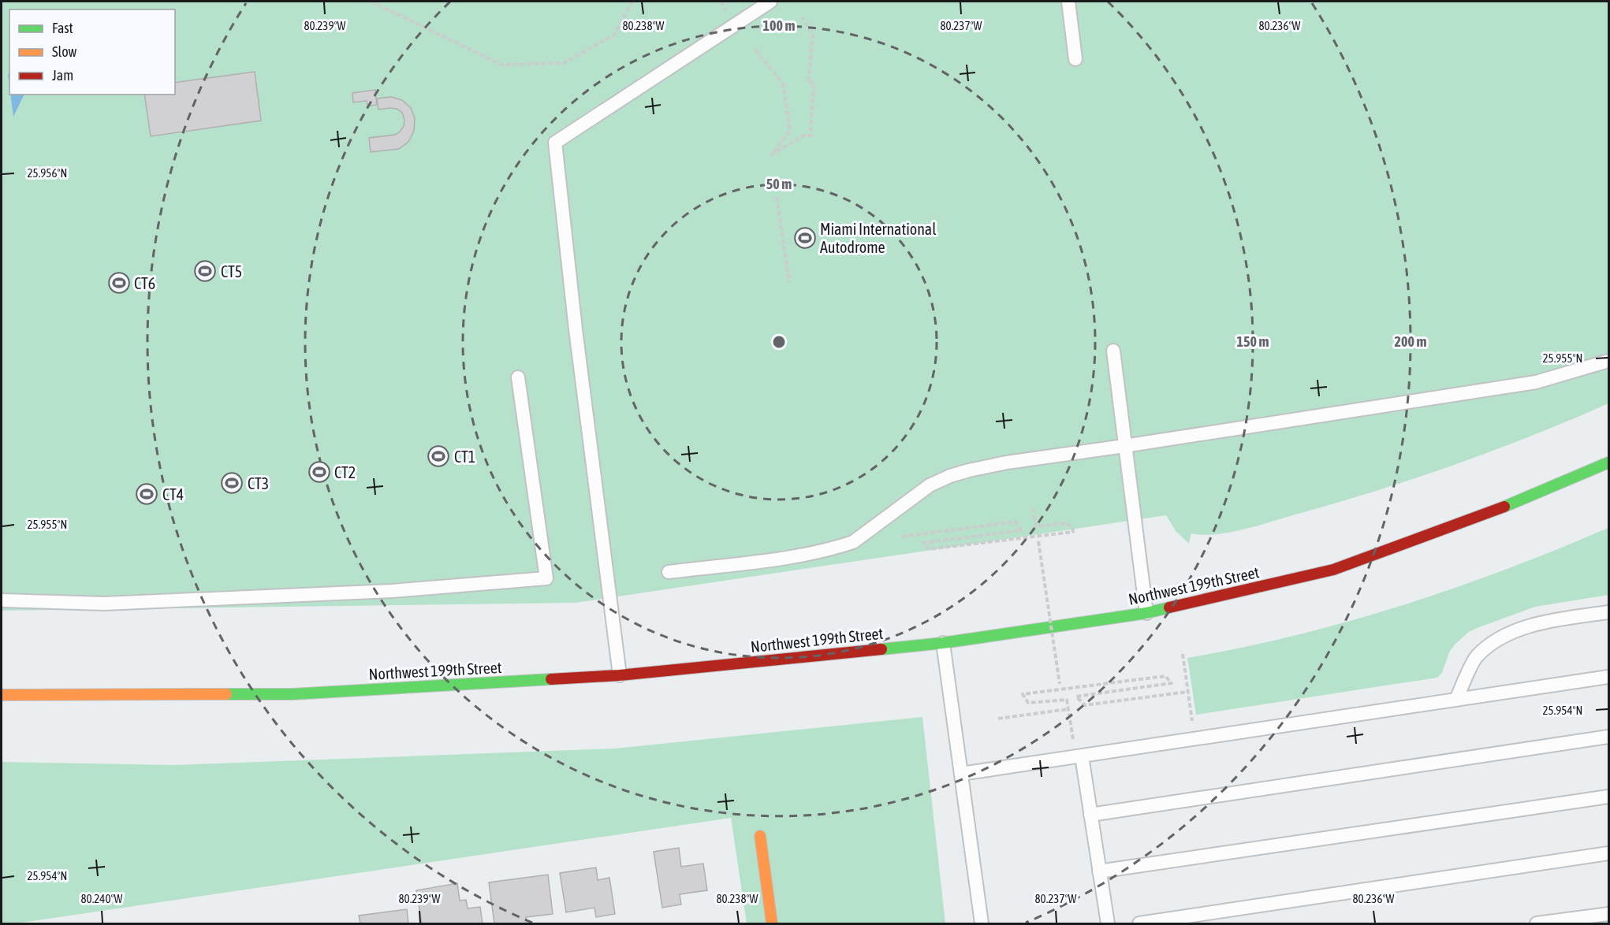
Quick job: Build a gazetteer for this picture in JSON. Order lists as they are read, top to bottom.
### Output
{
  "streets": {
    "main road": ["Northwest 199th Street"]
  },
  "places": {
    "sports": [
      "Miami International Autodrome",
      "CT5",
      "CT6",
      "CT1",
      "CT2",
      "CT3",
      "CT4"
    ]
  },
  "legend": ["Fast", "Slow", "Jam"],
  "coordinates": [
    "80.239°W",
    "80.238°W",
    "80.237°W",
    "80.236°W",
    "25.956°N",
    "25.955°N",
    "25.954°N",
    "80.240°W"
  ],
  "rings": [
    "100 m",
    "50 m",
    "150 m",
    "200 m"
  ]
}
